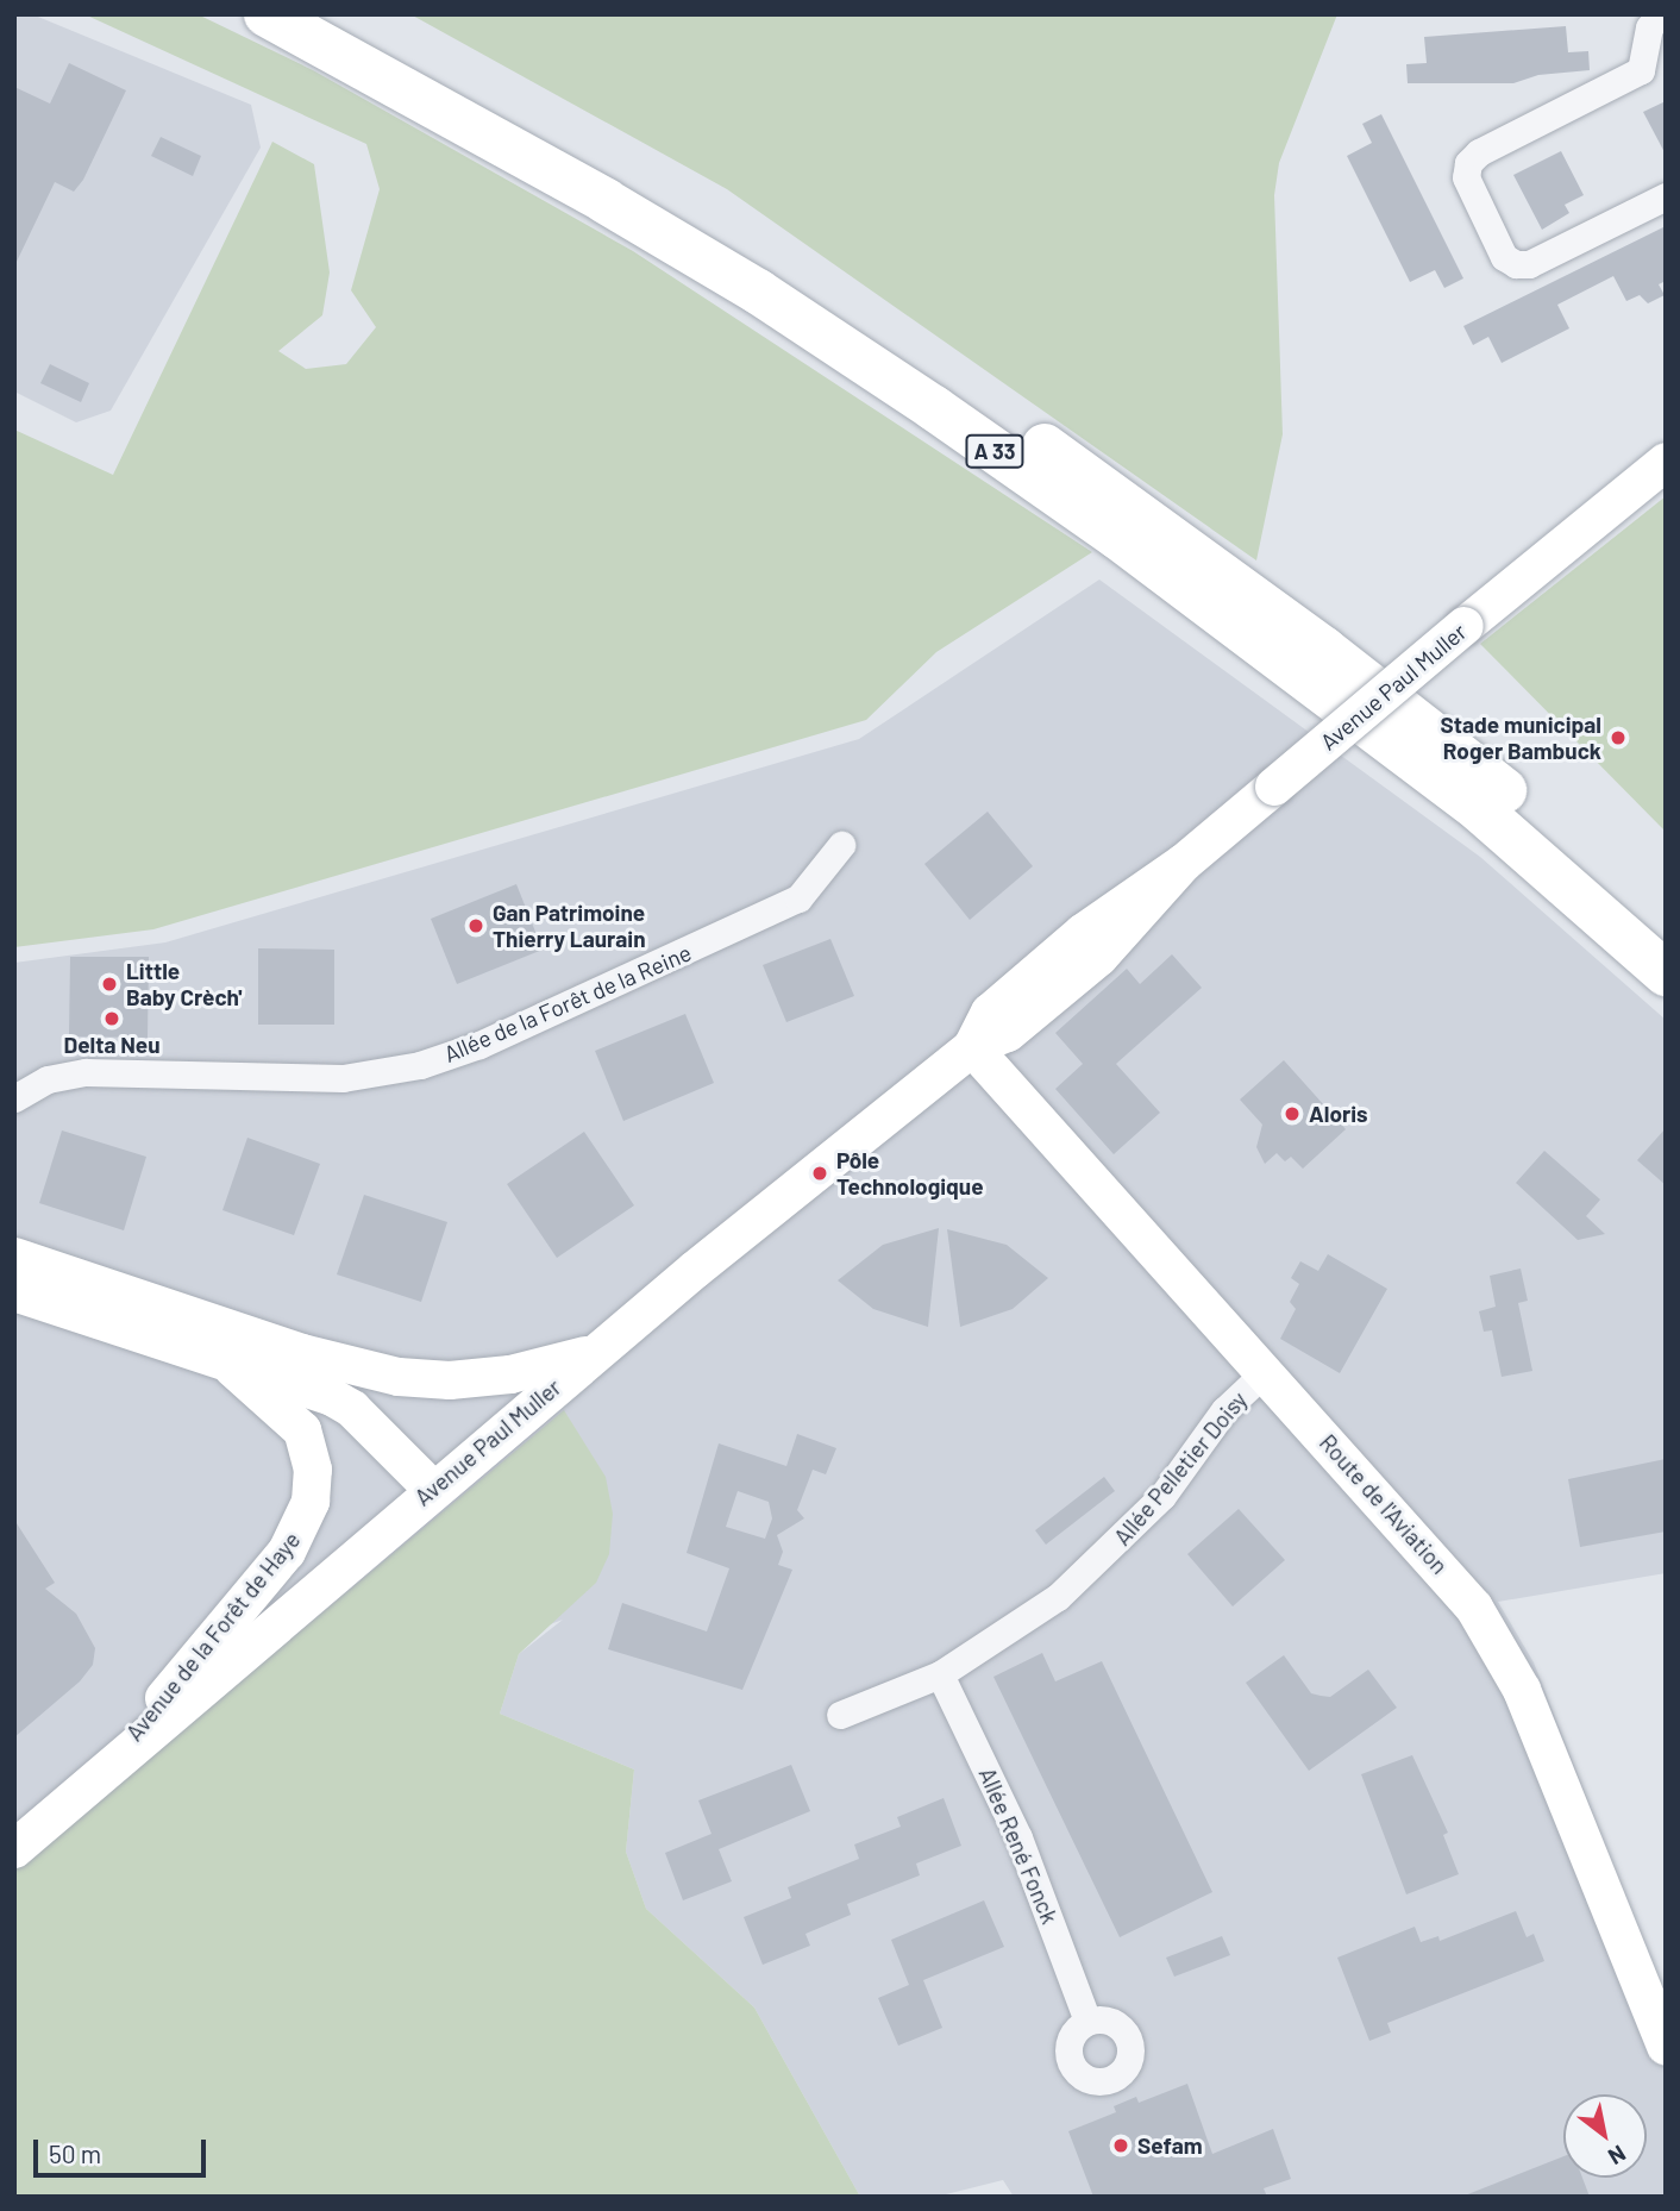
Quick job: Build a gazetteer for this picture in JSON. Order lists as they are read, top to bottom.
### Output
{
  "streets": {
    "highway": ["A 33"],
    "street": [
      "Avenue Paul Muller",
      "Allée de la Forêt de la Reine",
      "Allée Pelletier Doisy",
      "Route de l'Aviation",
      "Avenue de la Forêt de Haye",
      "Allée René Fonck"
    ]
  },
  "crossings": [
    ["Avenue Paul Muller", "Route de l'Aviation"],
    ["Avenue Paul Muller", "Avenue de la Forêt de Haye"],
    ["Allée Pelletier Doisy", "Route de l'Aviation"],
    ["Allée Pelletier Doisy", "Allée René Fonck"]
  ],
  "places": [
    "Stade municipal Roger Bambuck",
    "Gan Patrimoine Thierry Laurain",
    "Little Baby Crèch'",
    "Delta Neu",
    "Aloris",
    "Pôle Technologique",
    "Sefam"
  ],
  "scale_bar": "50 m",
  "north": "bottom right"
}
